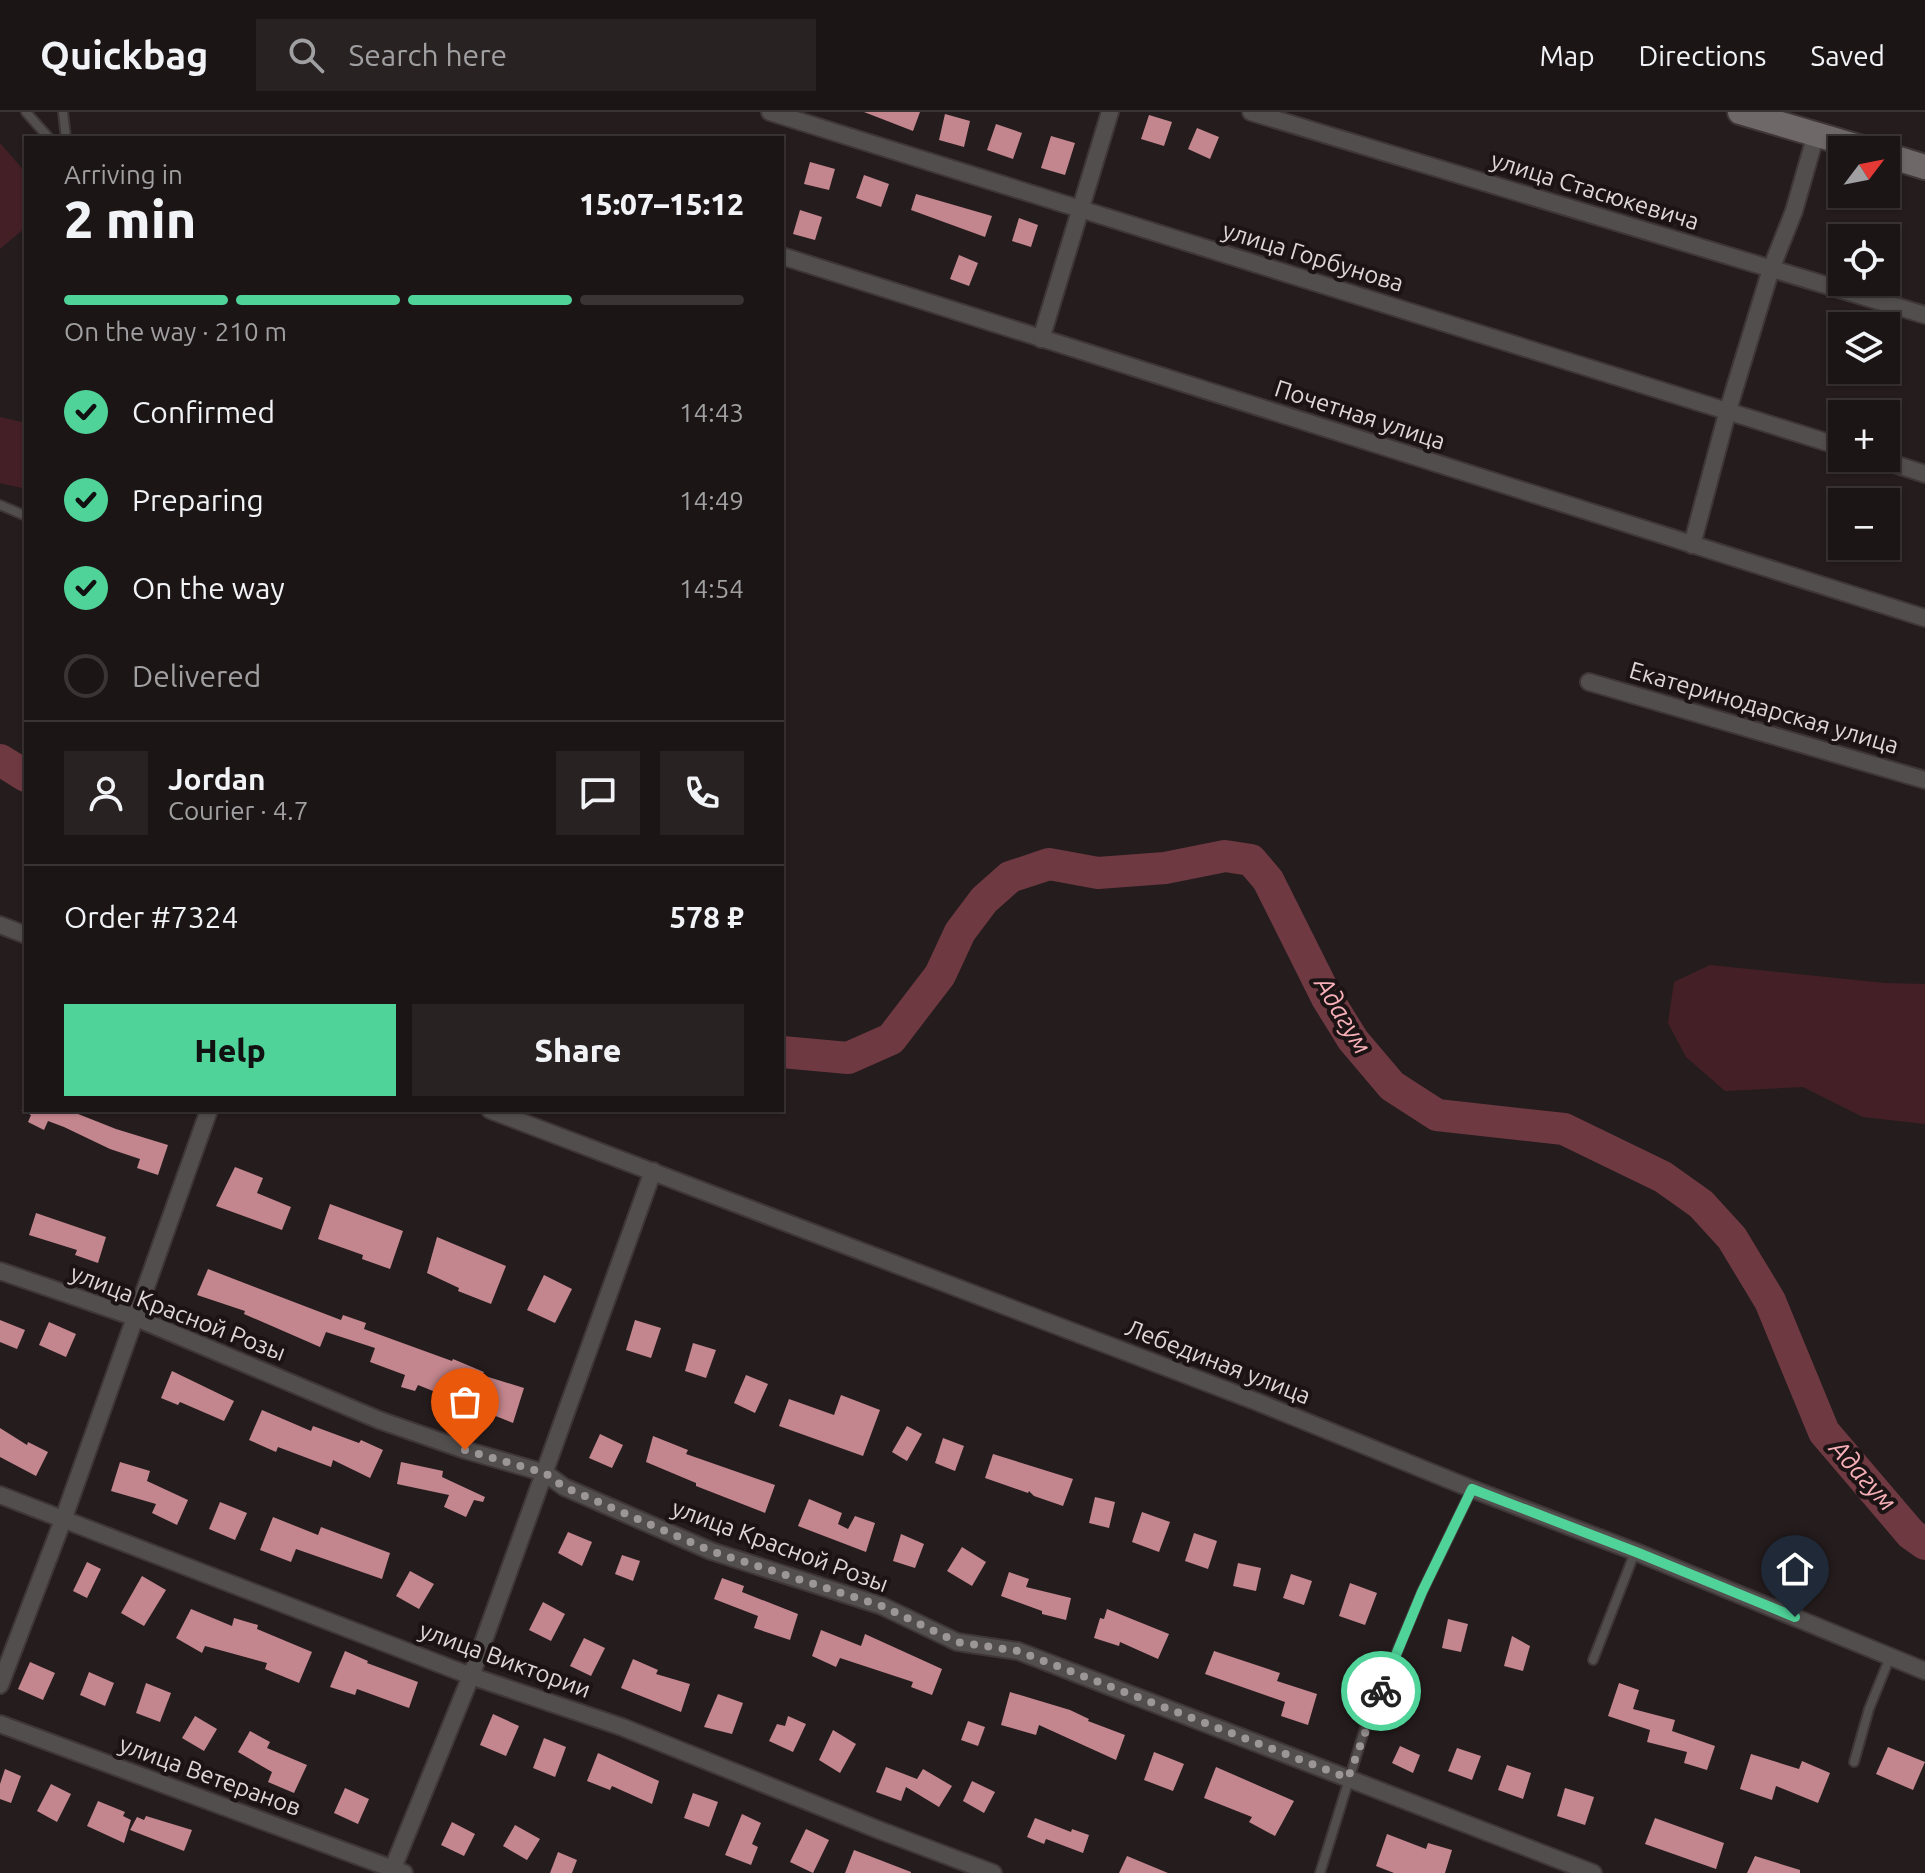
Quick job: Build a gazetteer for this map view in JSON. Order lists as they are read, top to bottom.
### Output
{
  "streets": {
    "street": [
      "улица Стасюкевича",
      "улица Горбунова",
      "Почетная улица",
      "Екатеринодарская улица",
      "улица Красной Розы",
      "Лебединая улица",
      "улица Виктории",
      "улица Ветеранов"
    ]
  },
  "water": ["Адагум"],
  "north": "top right",
  "page": {
    "header": "Quickbag",
    "search": "Search here",
    "nav": ["Map", "Directions", "Saved"],
    "map_buttons": ["+", "−"],
    "heading": ["2 min", "Arriving in", "15:07–15:12"],
    "panel": [
      "Jordan",
      "Courier · 4.7",
      "Order #7324",
      "578 ₽"
    ],
    "bar": "On the way · 210 m",
    "list": [
      ["Confirmed", "14:43"],
      ["Preparing", "14:49"],
      ["On the way", "14:54"],
      "Delivered"
    ],
    "buttons": ["Help", "Share"]
  }
}
